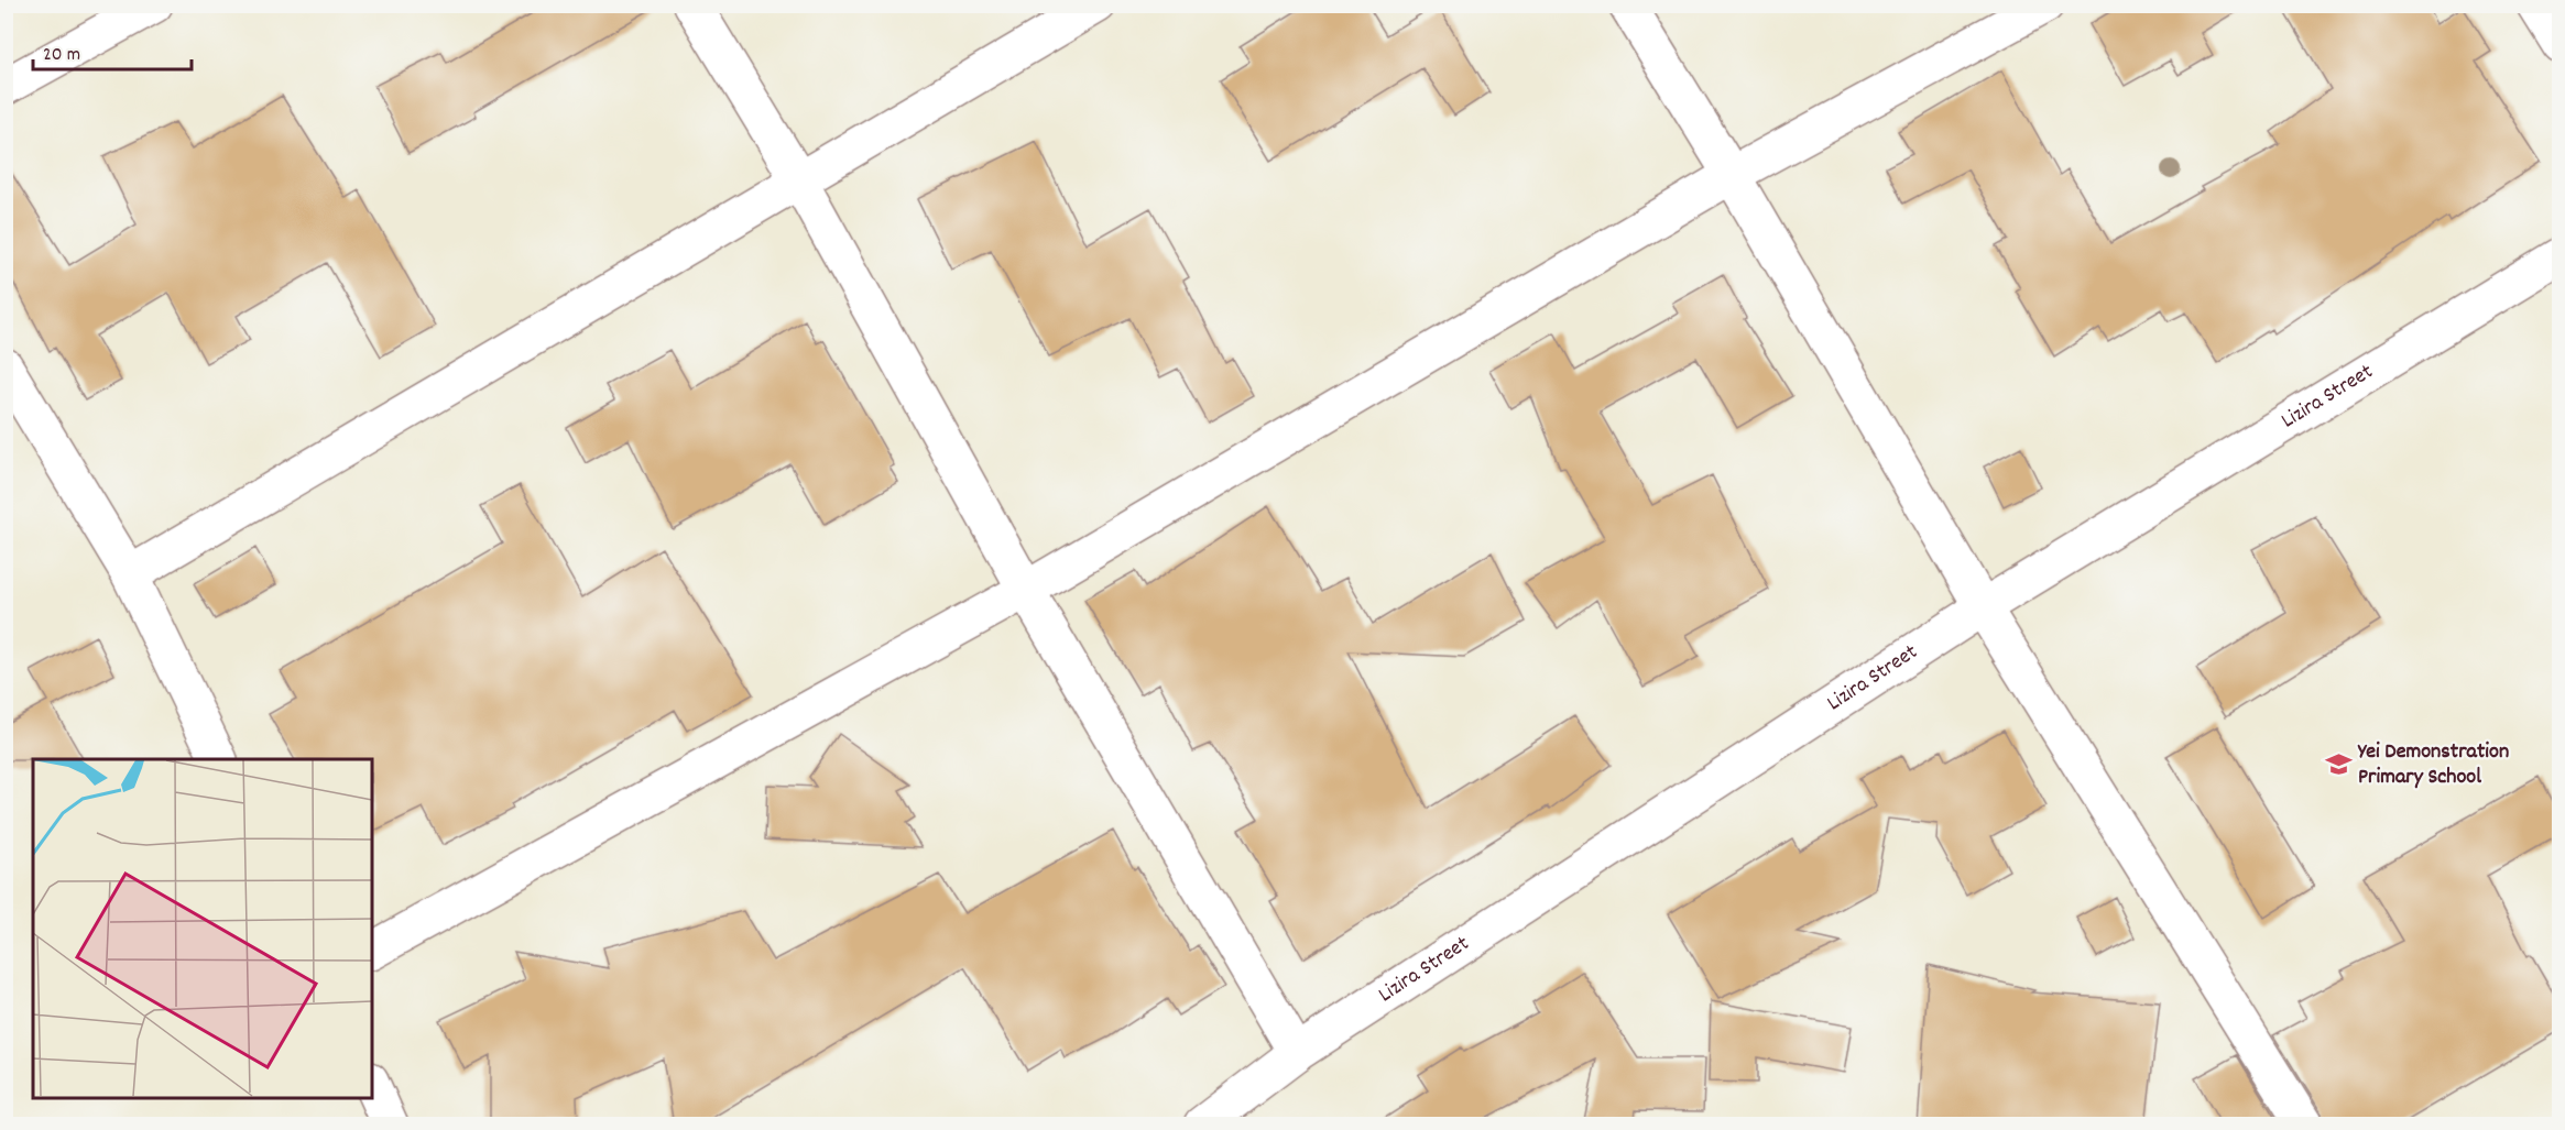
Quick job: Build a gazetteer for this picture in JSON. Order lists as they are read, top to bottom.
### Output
{
  "streets": {
    "street": ["Lizira Street"]
  },
  "places": {
    "school or university": ["Yei Demonstration Primary School"]
  },
  "scale_bar": "20 m"
}
